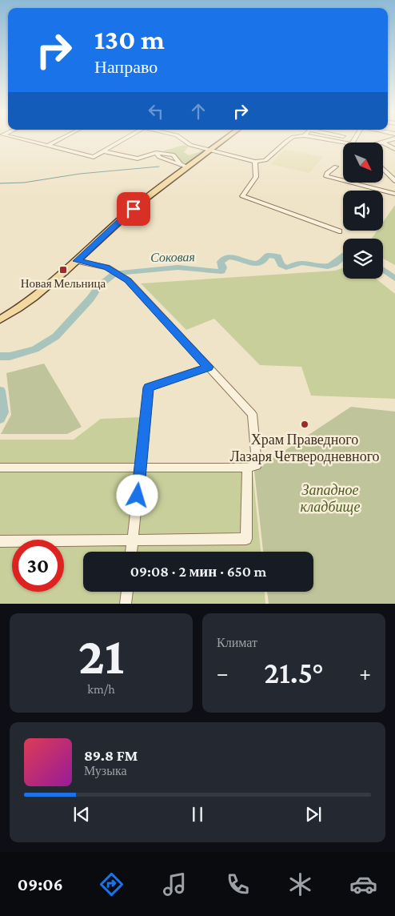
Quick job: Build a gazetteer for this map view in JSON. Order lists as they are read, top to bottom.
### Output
{
  "water": ["Соковая"],
  "parks": ["Западное кладбище"],
  "places": {
    "transit": ["Новая Мельница"],
    "other": ["Храм Праведного Лазаря Четверодневного"]
  },
  "north": "bottom right",
  "page": {
    "turn": ["130 m", "Направо"],
    "limit": "30",
    "trip": "09:08 · 2 мин · 650 m",
    "tile": [
      ["21", "km/h"],
      "Климат"
    ],
    "heat": ["−", "21.5°", "+"],
    "song": ["89.8 FM", "Музыка"],
    "tabs": "09:06"
  }
}
